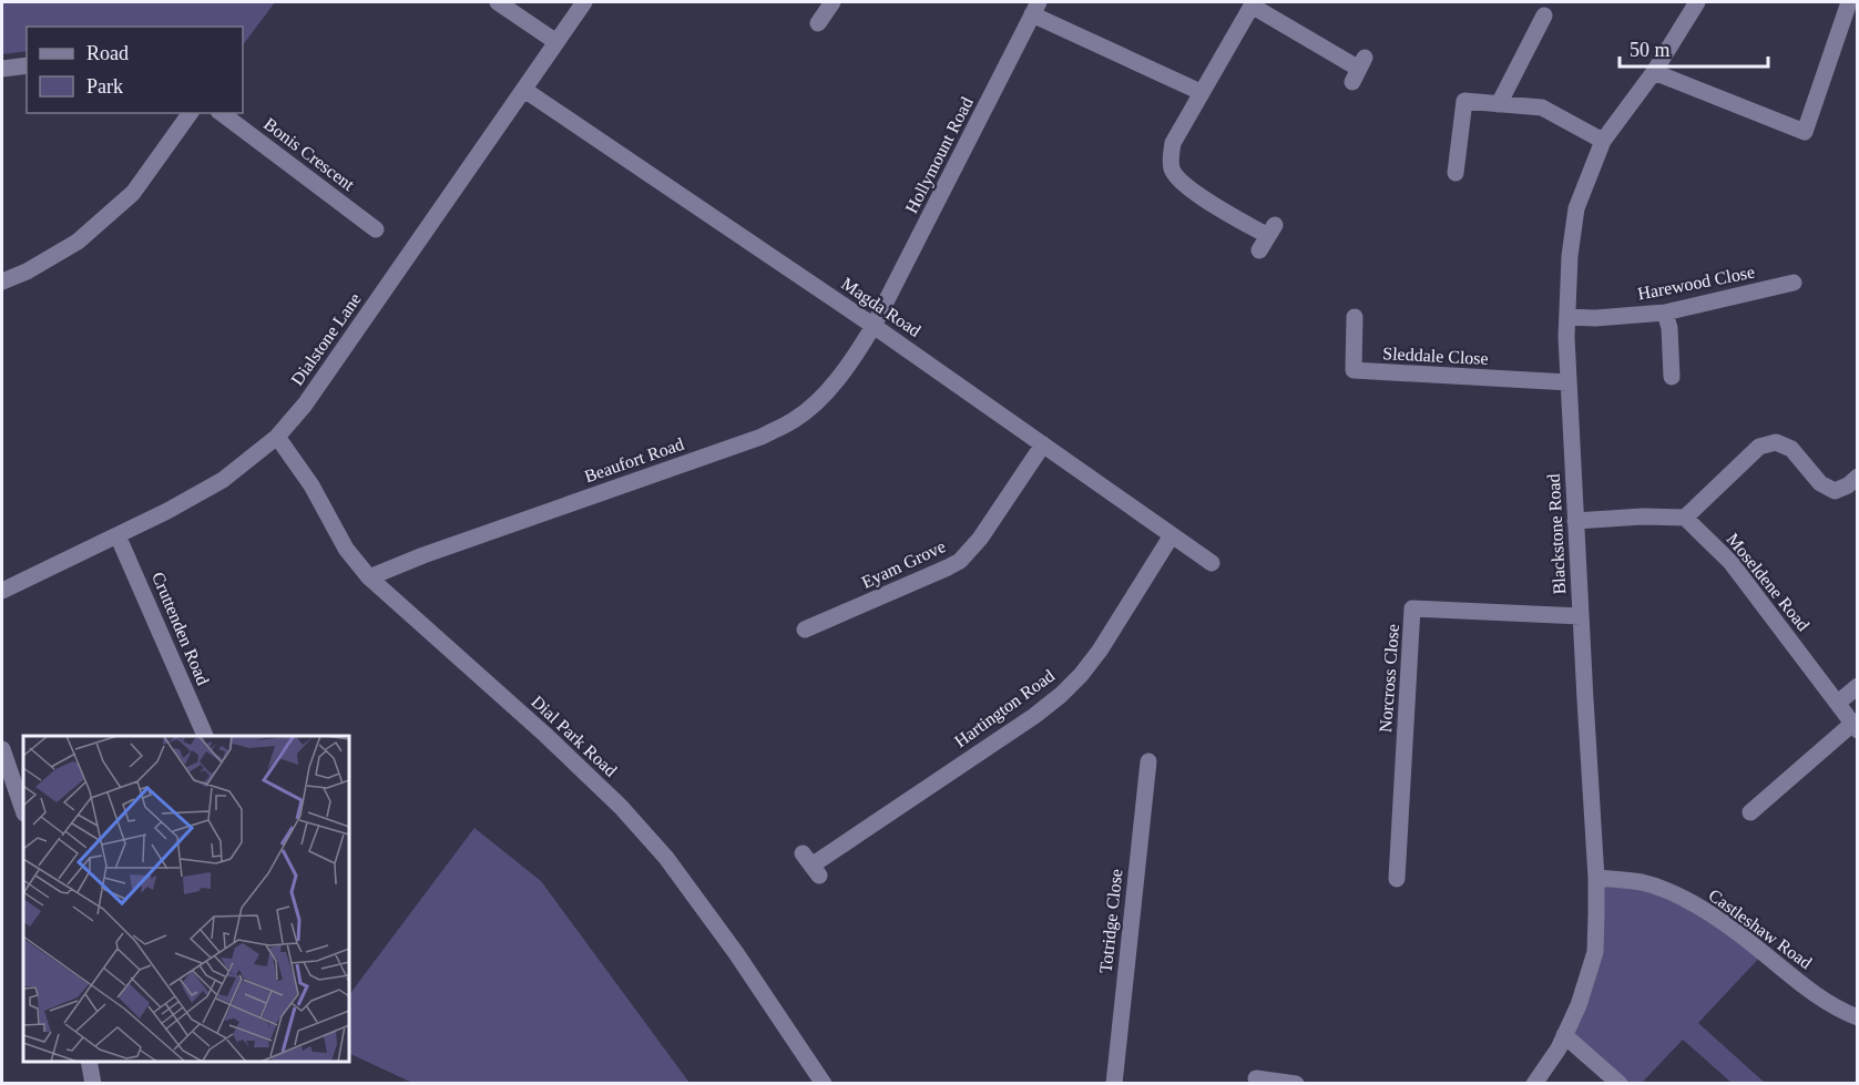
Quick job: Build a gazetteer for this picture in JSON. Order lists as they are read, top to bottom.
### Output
{
  "streets": {
    "street": [
      "Bonis Crescent",
      "Hollymount Road",
      "Harewood Close",
      "Magda Road",
      "Dialstone Lane",
      "Sleddale Close",
      "Beaufort Road",
      "Blackstone Road",
      "Eyam Grove",
      "Moseldene Road",
      "Cruttenden Road",
      "Norcross Close",
      "Hartington Road",
      "Dial Park Road",
      "Totridge Close",
      "Castleshaw Road"
    ]
  },
  "crossings": [
    ["Hollymount Road", "Magda Road"],
    ["Hollymount Road", "Beaufort Road"],
    ["Harewood Close", "Blackstone Road"],
    ["Magda Road", "Dialstone Lane"],
    ["Magda Road", "Beaufort Road"],
    ["Magda Road", "Eyam Grove"],
    ["Magda Road", "Hartington Road"],
    ["Dialstone Lane", "Cruttenden Road"],
    ["Dialstone Lane", "Dial Park Road"],
    ["Sleddale Close", "Blackstone Road"],
    ["Beaufort Road", "Dial Park Road"],
    ["Blackstone Road", "Norcross Close"],
    ["Blackstone Road", "Castleshaw Road"]
  ],
  "legend": ["Road", "Park"],
  "scale_bar": "50 m"
}
